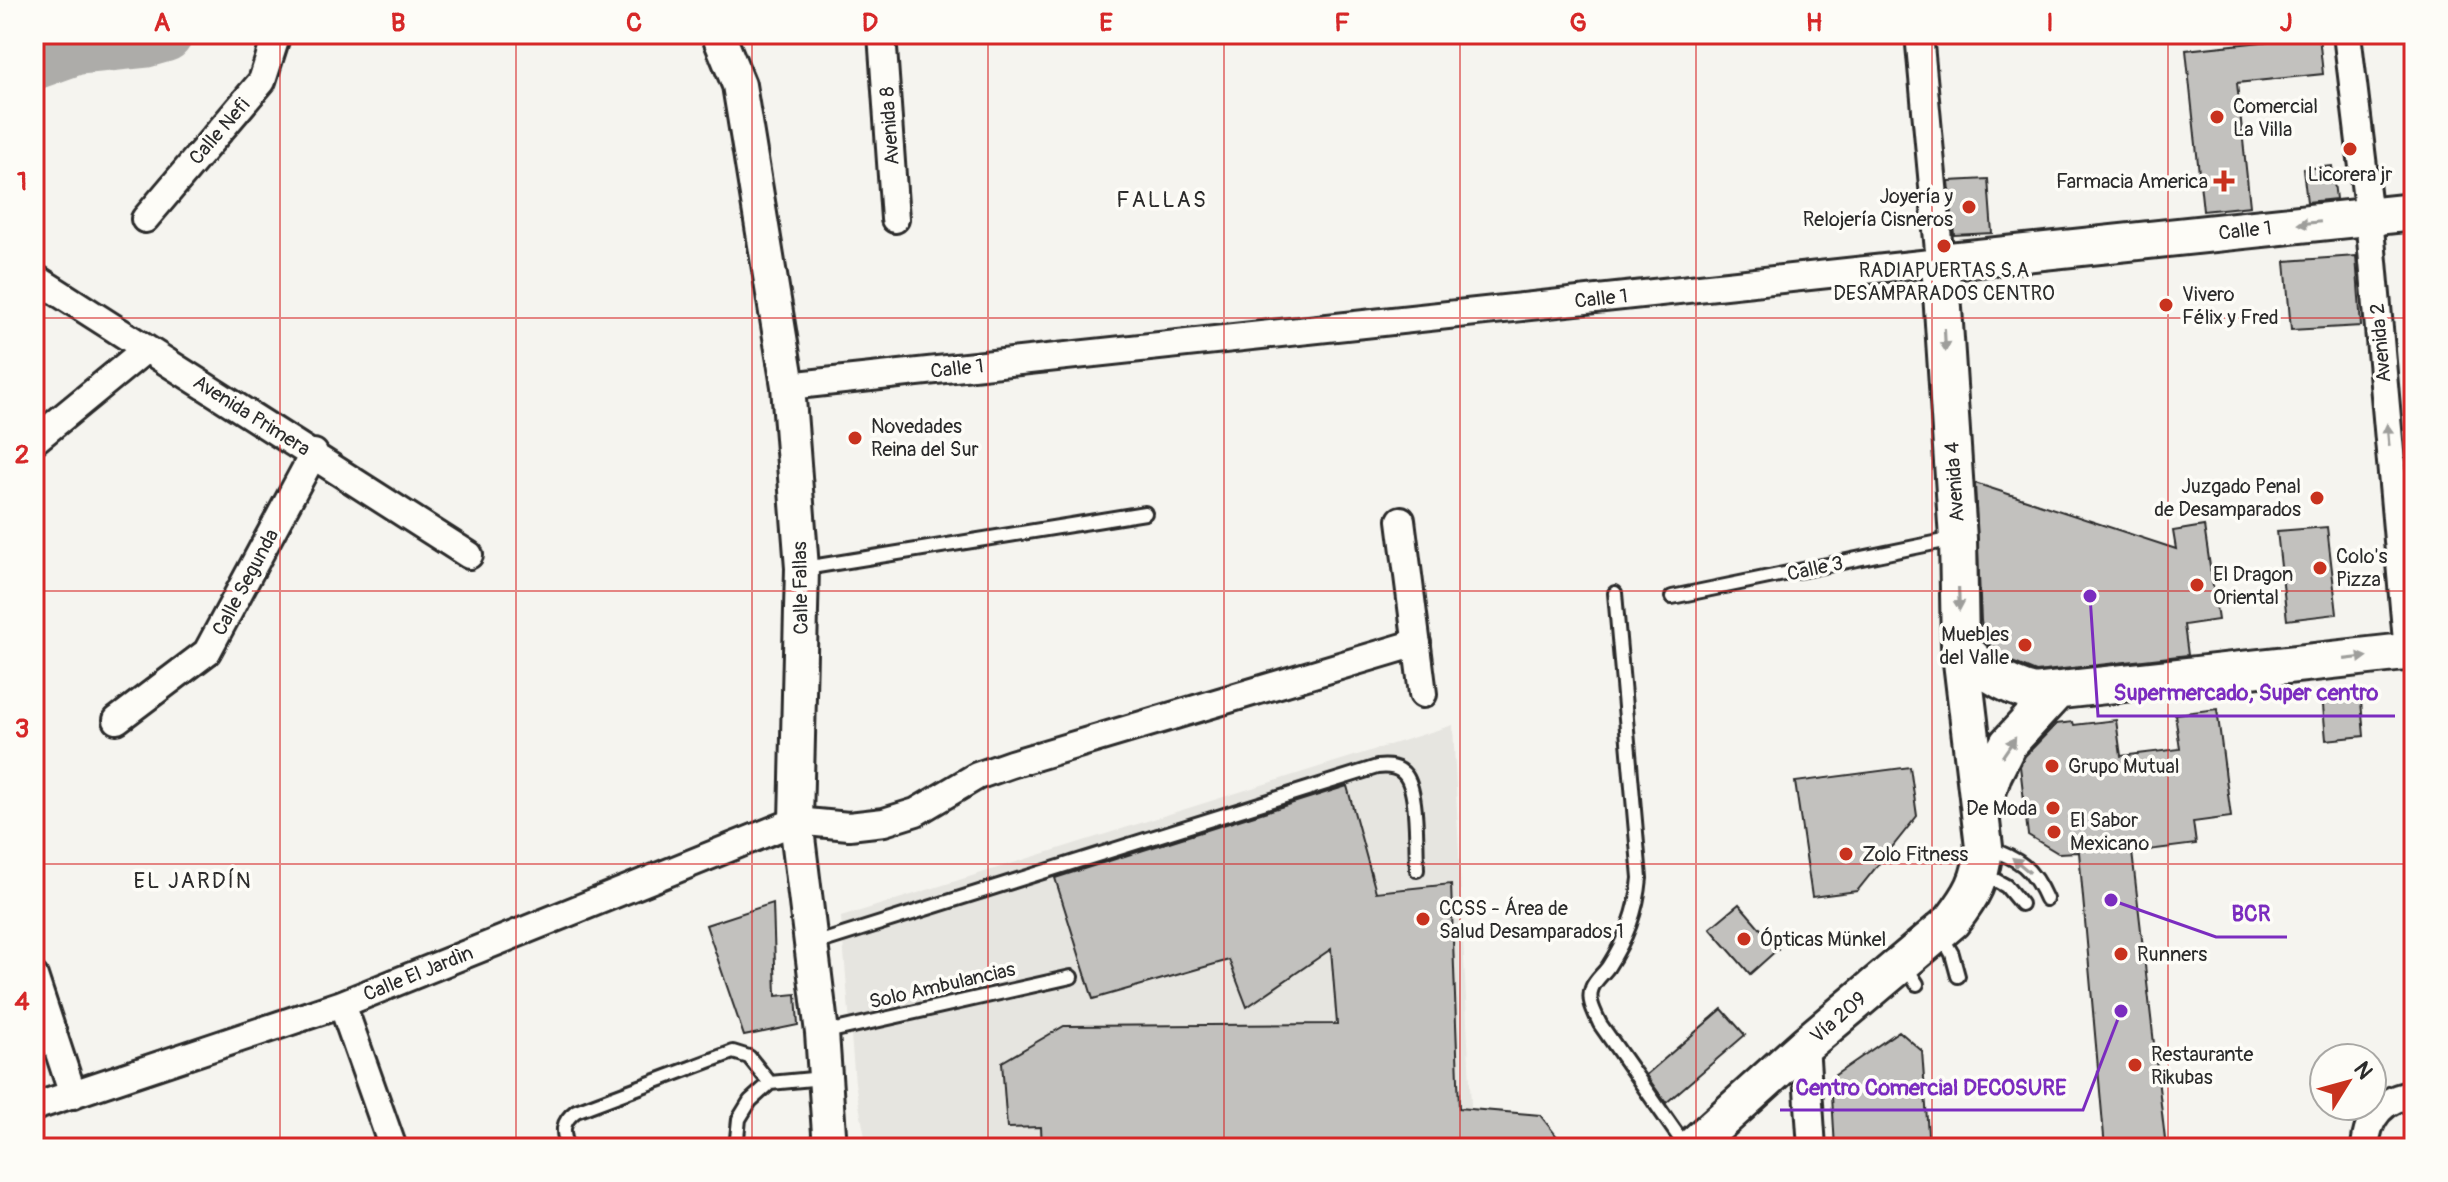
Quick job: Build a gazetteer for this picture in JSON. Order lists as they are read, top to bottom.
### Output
{
  "streets": {
    "main road": ["Calle 1", "Avenida 4", "Vía 209"],
    "street": [
      "Avenida 8",
      "Calle Nefi",
      "Avenida 2",
      "Avenida Primera",
      "Calle Segunda",
      "Calle Fallas",
      "Calle El Jardìn"
    ],
    "lane": ["Calle 3", "Solo Ambulancias"]
  },
  "crossings": [
    ["Calle 1", "Avenida 2"],
    ["Calle 1", "Avenida 4"],
    ["Calle 1", "Calle Fallas"],
    ["Avenida Primera", "Calle Segunda"],
    ["Avenida 4", "Calle 3"],
    ["Calle Fallas", "Calle El Jardìn"],
    ["Calle Fallas", "Solo Ambulancias"]
  ],
  "one_way": ["Avenida 2", "Avenida 4"],
  "districts": ["FALLAS", "EL JARDÍN"],
  "places": {
    "other": [
      "Comercial La Villa",
      "Licorera jr",
      "Joyería y Relojería Cisneros",
      "RADIAPUERTAS S.A DESAMPARADOS CENTRO",
      "Vivero Félix y Fred",
      "Novedades Reina del Sur",
      "Juzgado Penal de Desamparados",
      "Colo's Pizza",
      "El Dragon Oriental",
      "Supermercado, Super centro",
      "Muebles del Valle",
      "Grupo Mutual",
      "De Moda",
      "El Sabor Mexicano",
      "Zolo Fitness",
      "BCR",
      "CCSS - Área de Salud Desamparados 1",
      "Ópticas Münkel",
      "Runners",
      "Centro Comercial DECOSURE",
      "Restaurante Rikubas"
    ],
    "health": ["Farmacia America"]
  },
  "north": "top right",
  "grid": {
    "columns": [
      "A",
      "B",
      "C",
      "D",
      "E",
      "F",
      "G",
      "H",
      "I",
      "J"
    ],
    "rows": [
      "1",
      "2",
      "3",
      "4"
    ]
  }
}
